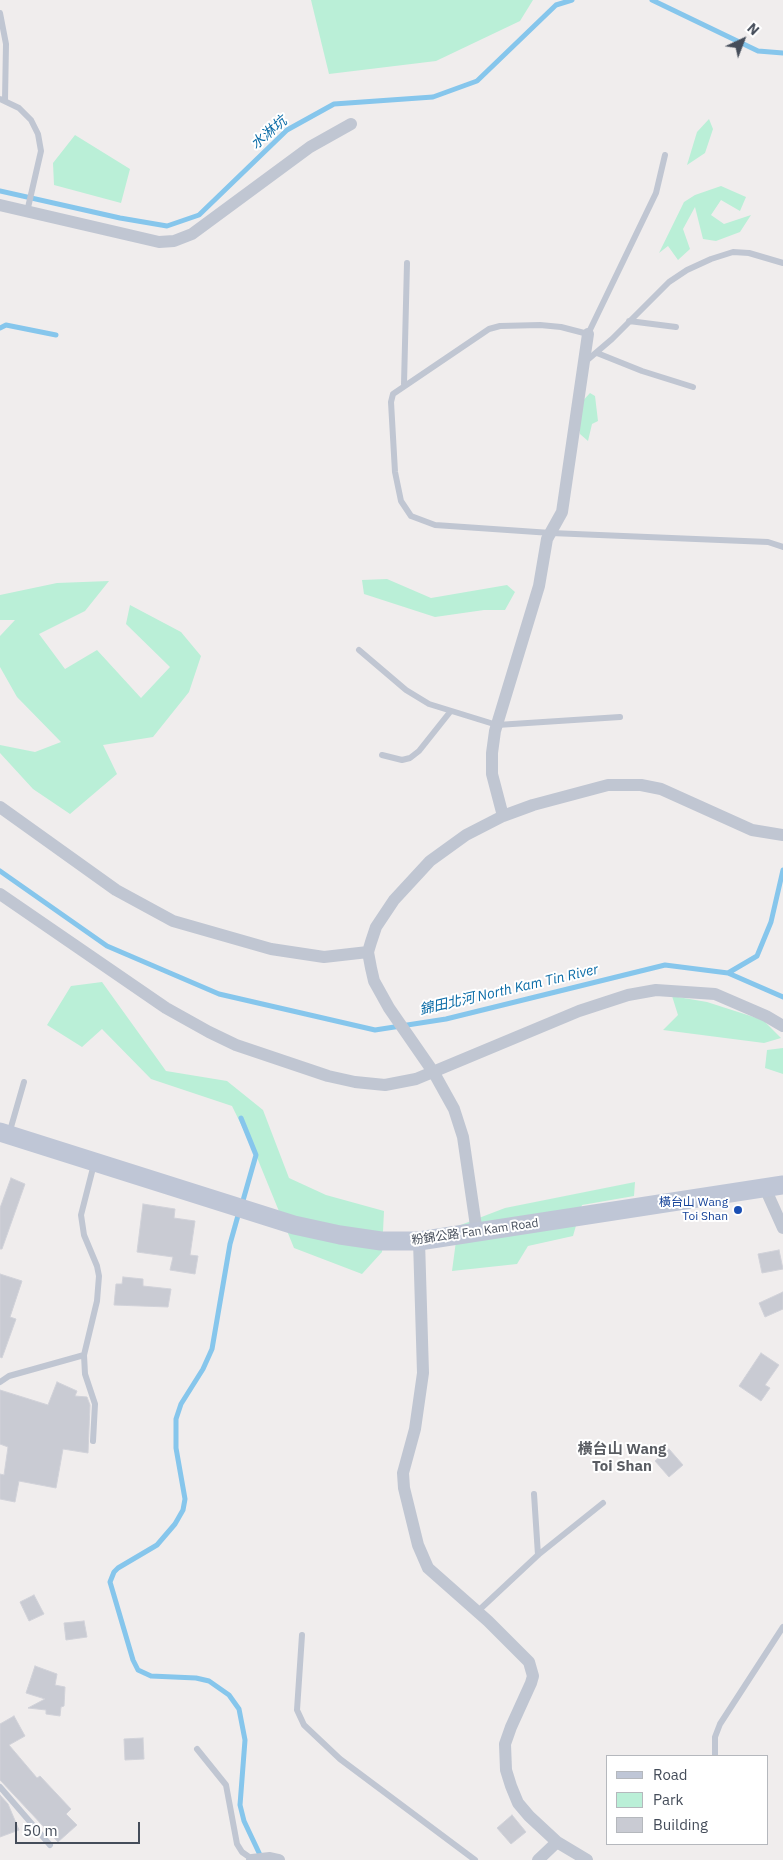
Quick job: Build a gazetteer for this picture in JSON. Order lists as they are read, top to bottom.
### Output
{
  "streets": {
    "main road": ["粉錦公路 Fan Kam Road"]
  },
  "districts": ["橫台山 Wang Toi Shan"],
  "water": ["水淋坑", "錦田北河 North Kam Tin River"],
  "places": ["橫台山 Wang Toi Shan"],
  "legend": ["Road", "Park", "Building"],
  "scale_bar": "50 m",
  "north": "top right"
}
